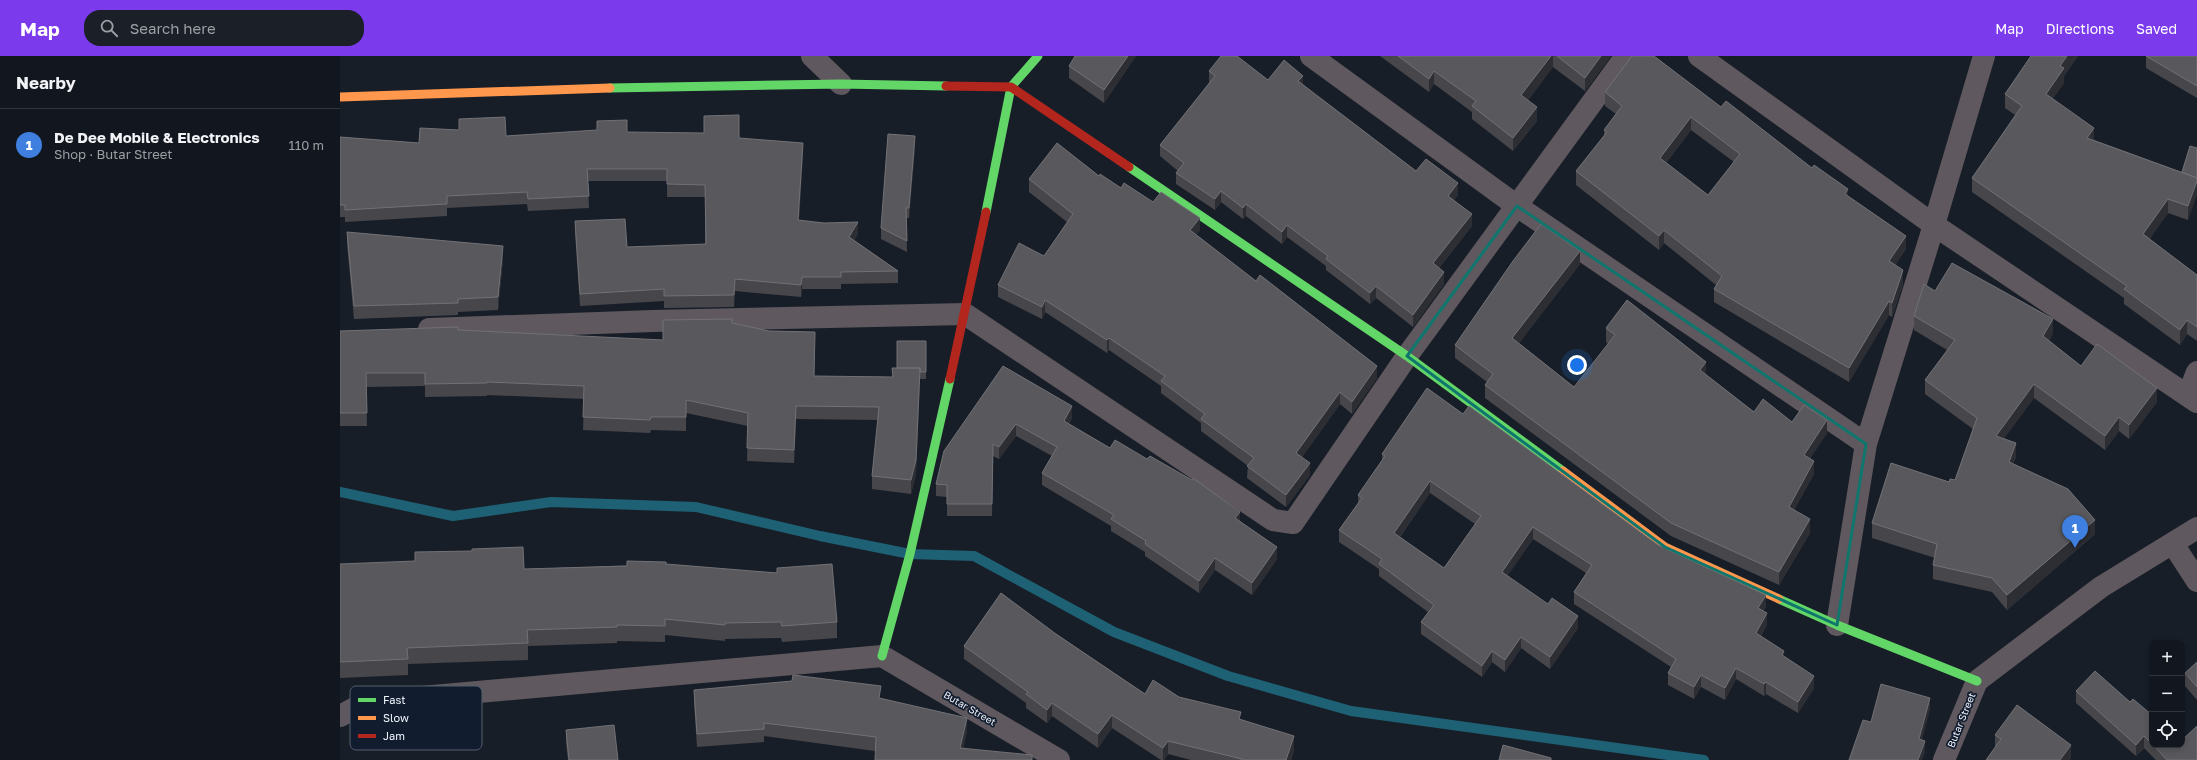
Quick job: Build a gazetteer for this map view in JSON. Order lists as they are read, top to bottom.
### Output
{
  "streets": {
    "street": ["Butar Street"]
  },
  "legend": ["Fast", "Slow", "Jam"],
  "page": {
    "header": "Map",
    "search": "Search here",
    "nav": ["Map", "Directions", "Saved"],
    "heading": "Nearby",
    "list": [
      {
        "mark": "1",
        "name": "De Dee Mobile & Electronics",
        "note": "Shop · Butar Street",
        "value": "110 m"
      }
    ],
    "pins": "1",
    "map_buttons": ["+", "−"]
  }
}
